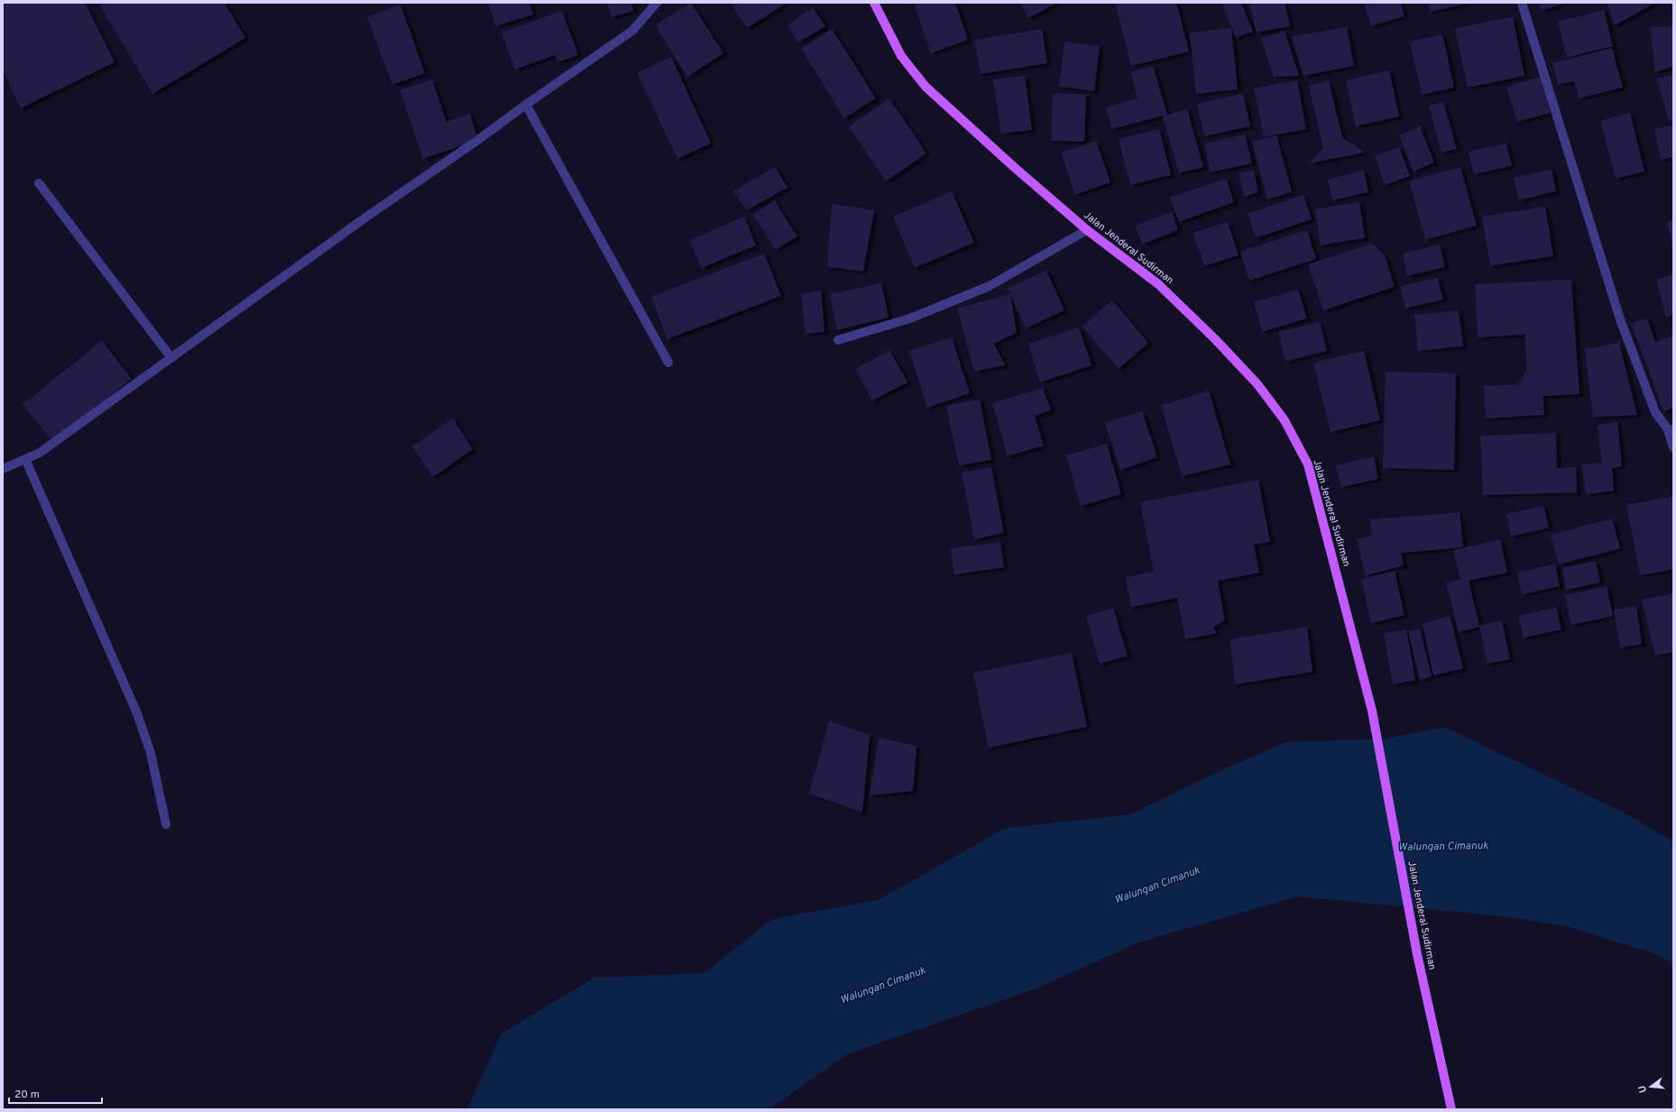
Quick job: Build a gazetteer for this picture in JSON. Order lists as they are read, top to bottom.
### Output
{
  "streets": {
    "main road": ["Jalan Jenderal Sudirman"]
  },
  "water": ["Walungan Cimanuk"],
  "scale_bar": "20 m",
  "north": "left"
}
